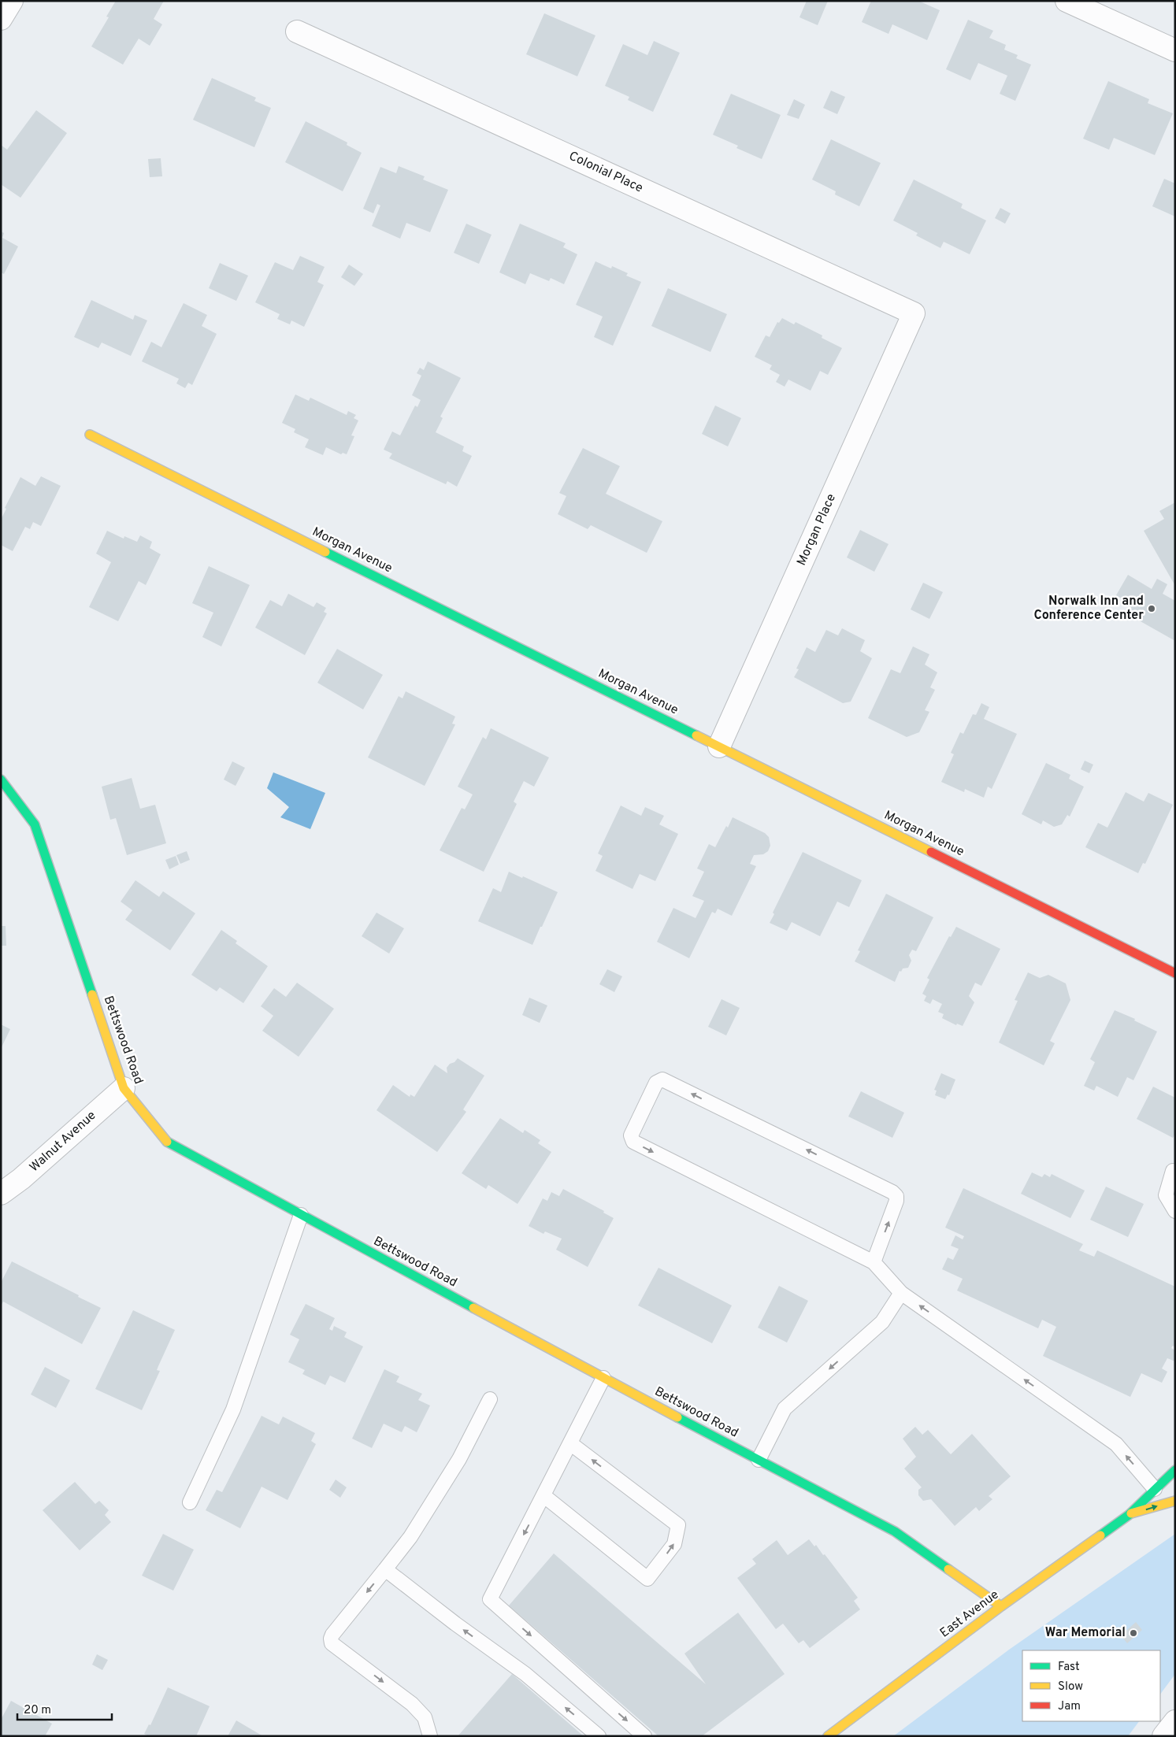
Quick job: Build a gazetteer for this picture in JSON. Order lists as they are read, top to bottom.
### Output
{
  "streets": {
    "street": [
      "Colonial Place",
      "Morgan Place",
      "Morgan Avenue",
      "Bettswood Road",
      "Walnut Avenue",
      "East Avenue"
    ]
  },
  "crossings": [
    ["Colonial Place", "Morgan Place"],
    ["Morgan Place", "Morgan Avenue"],
    ["Bettswood Road", "Walnut Avenue"],
    ["Bettswood Road", "East Avenue"]
  ],
  "places": ["Norwalk Inn and Conference Center", "War Memorial"],
  "legend": ["Fast", "Slow", "Jam"],
  "scale_bar": "20 m"
}
